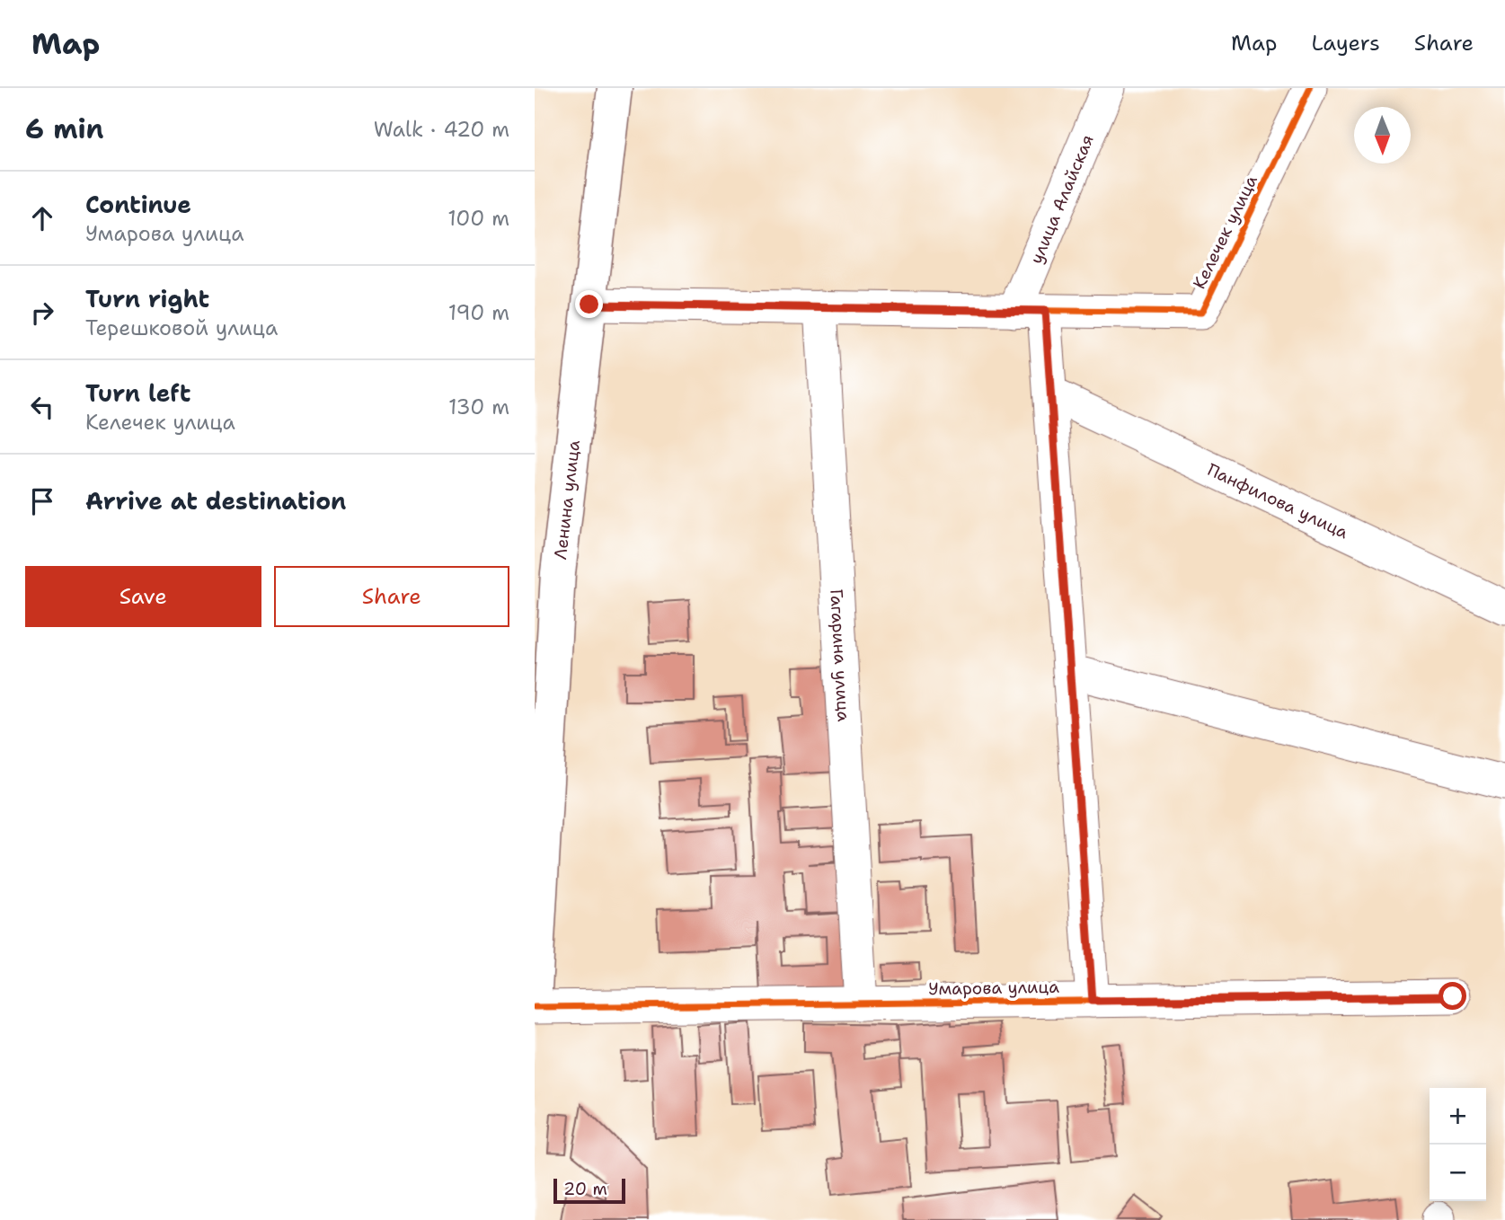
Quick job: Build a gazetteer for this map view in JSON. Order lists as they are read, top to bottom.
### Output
{
  "streets": {
    "main road": ["Ленина улица"],
    "street": [
      "улица Алайская",
      "Келечек улица",
      "Панфилова улица",
      "Гагарина улица",
      "Умарова улица"
    ]
  },
  "crossings": [
    ["улица Алайская", "Келечек улица"],
    ["Келечек улица", "Ленина улица"],
    ["Келечек улица", "Гагарина улица"],
    ["Гагарина улица", "Умарова улица"]
  ],
  "scale_bar": "20 m",
  "north": "bottom",
  "page": {
    "header": "Map",
    "nav": ["Map", "Layers", "Share"],
    "heading": ["6 min", "Walk · 420 m"],
    "list": [
      ["Continue", "Умарова улица", "100 m"],
      ["Turn right", "Терешковой улица", "190 m"],
      ["Turn left", "Келечек улица", "130 m"],
      "Arrive at destination"
    ],
    "buttons": ["Save", "Share"],
    "map_buttons": ["+", "−"],
    "scale": "20 m"
  }
}
